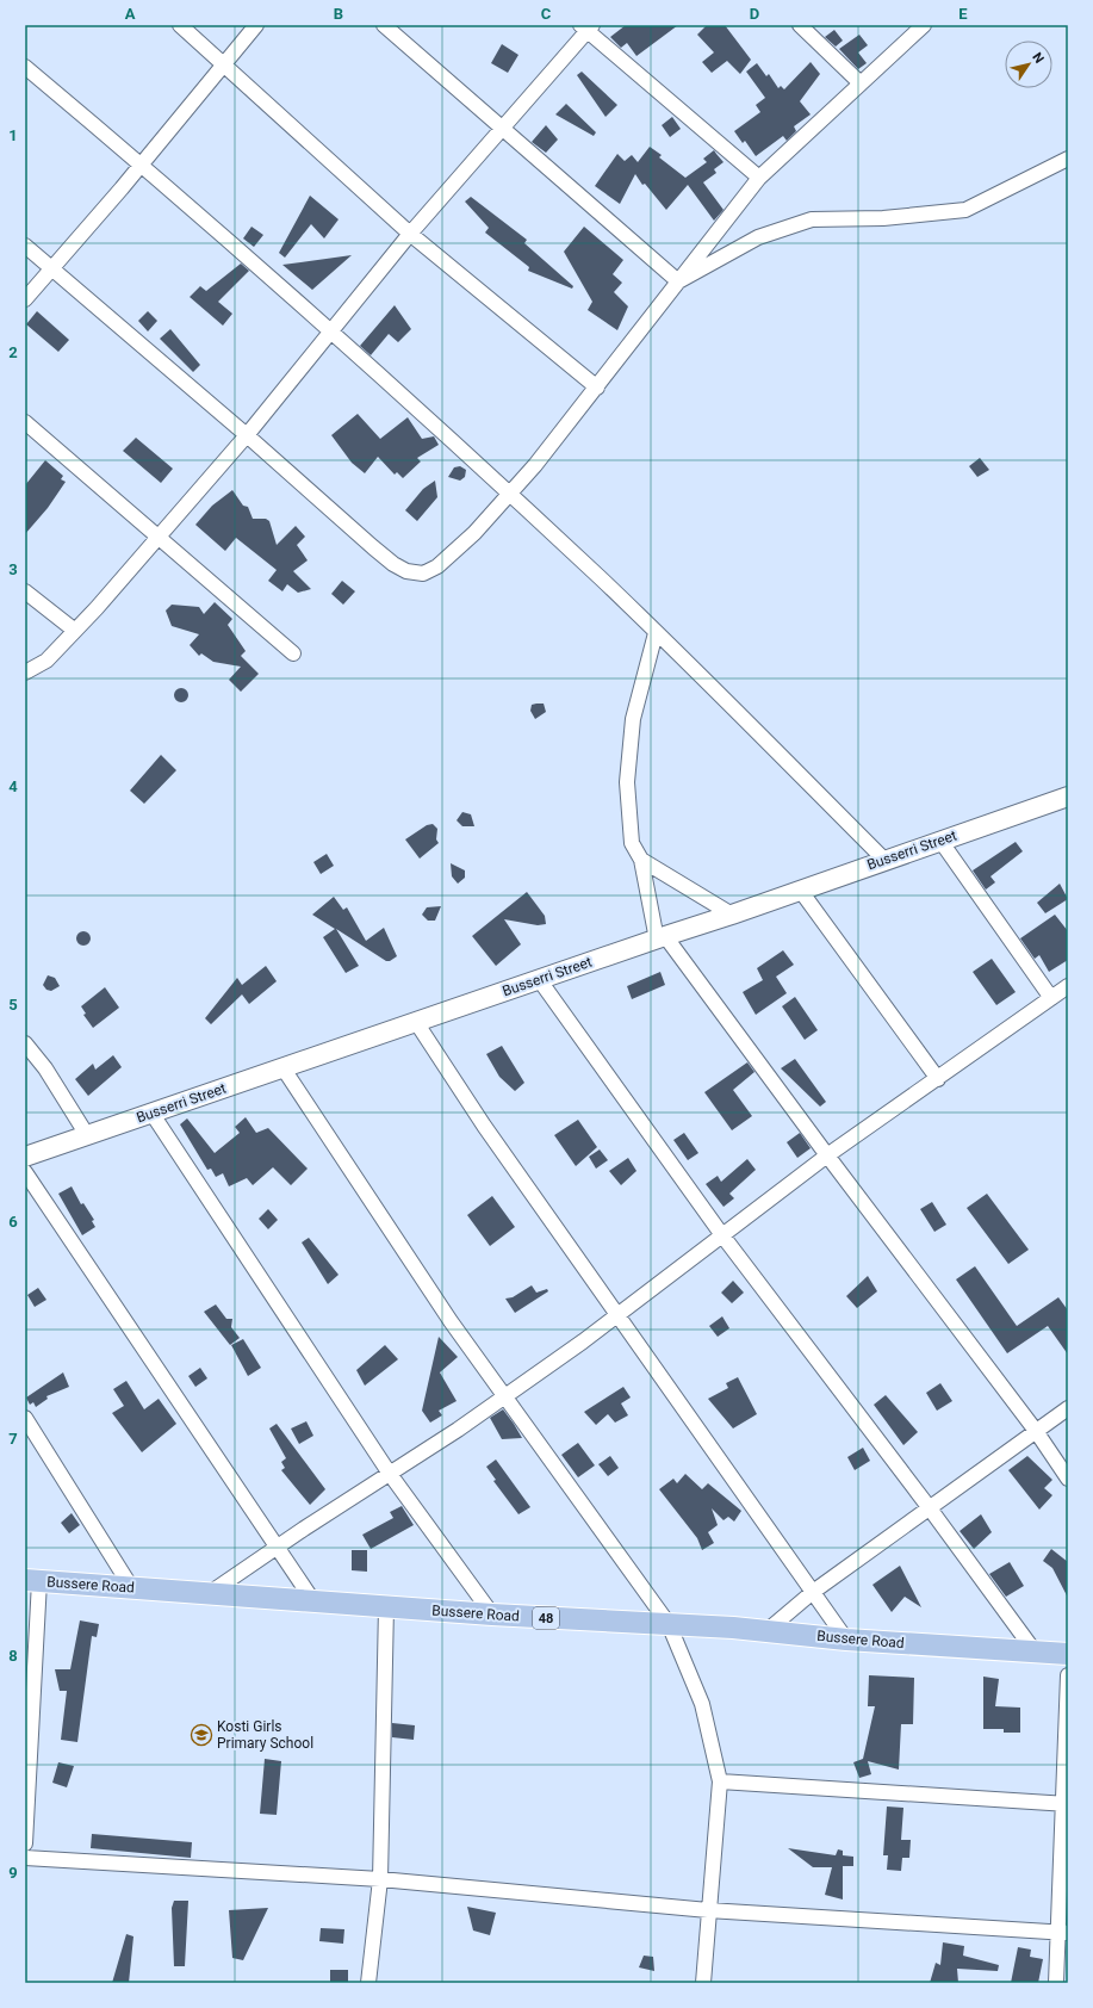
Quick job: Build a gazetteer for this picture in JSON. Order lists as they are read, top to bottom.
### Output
{
  "streets": {
    "main road": ["Busserri Street", "Bussere Road", "48"]
  },
  "places": {
    "school or university": ["Kosti Girls Primary School"]
  },
  "north": "top right",
  "grid": {
    "columns": [
      "A",
      "B",
      "C",
      "D",
      "E"
    ],
    "rows": [
      "1",
      "2",
      "3",
      "4",
      "5",
      "6",
      "7",
      "8",
      "9"
    ]
  }
}
